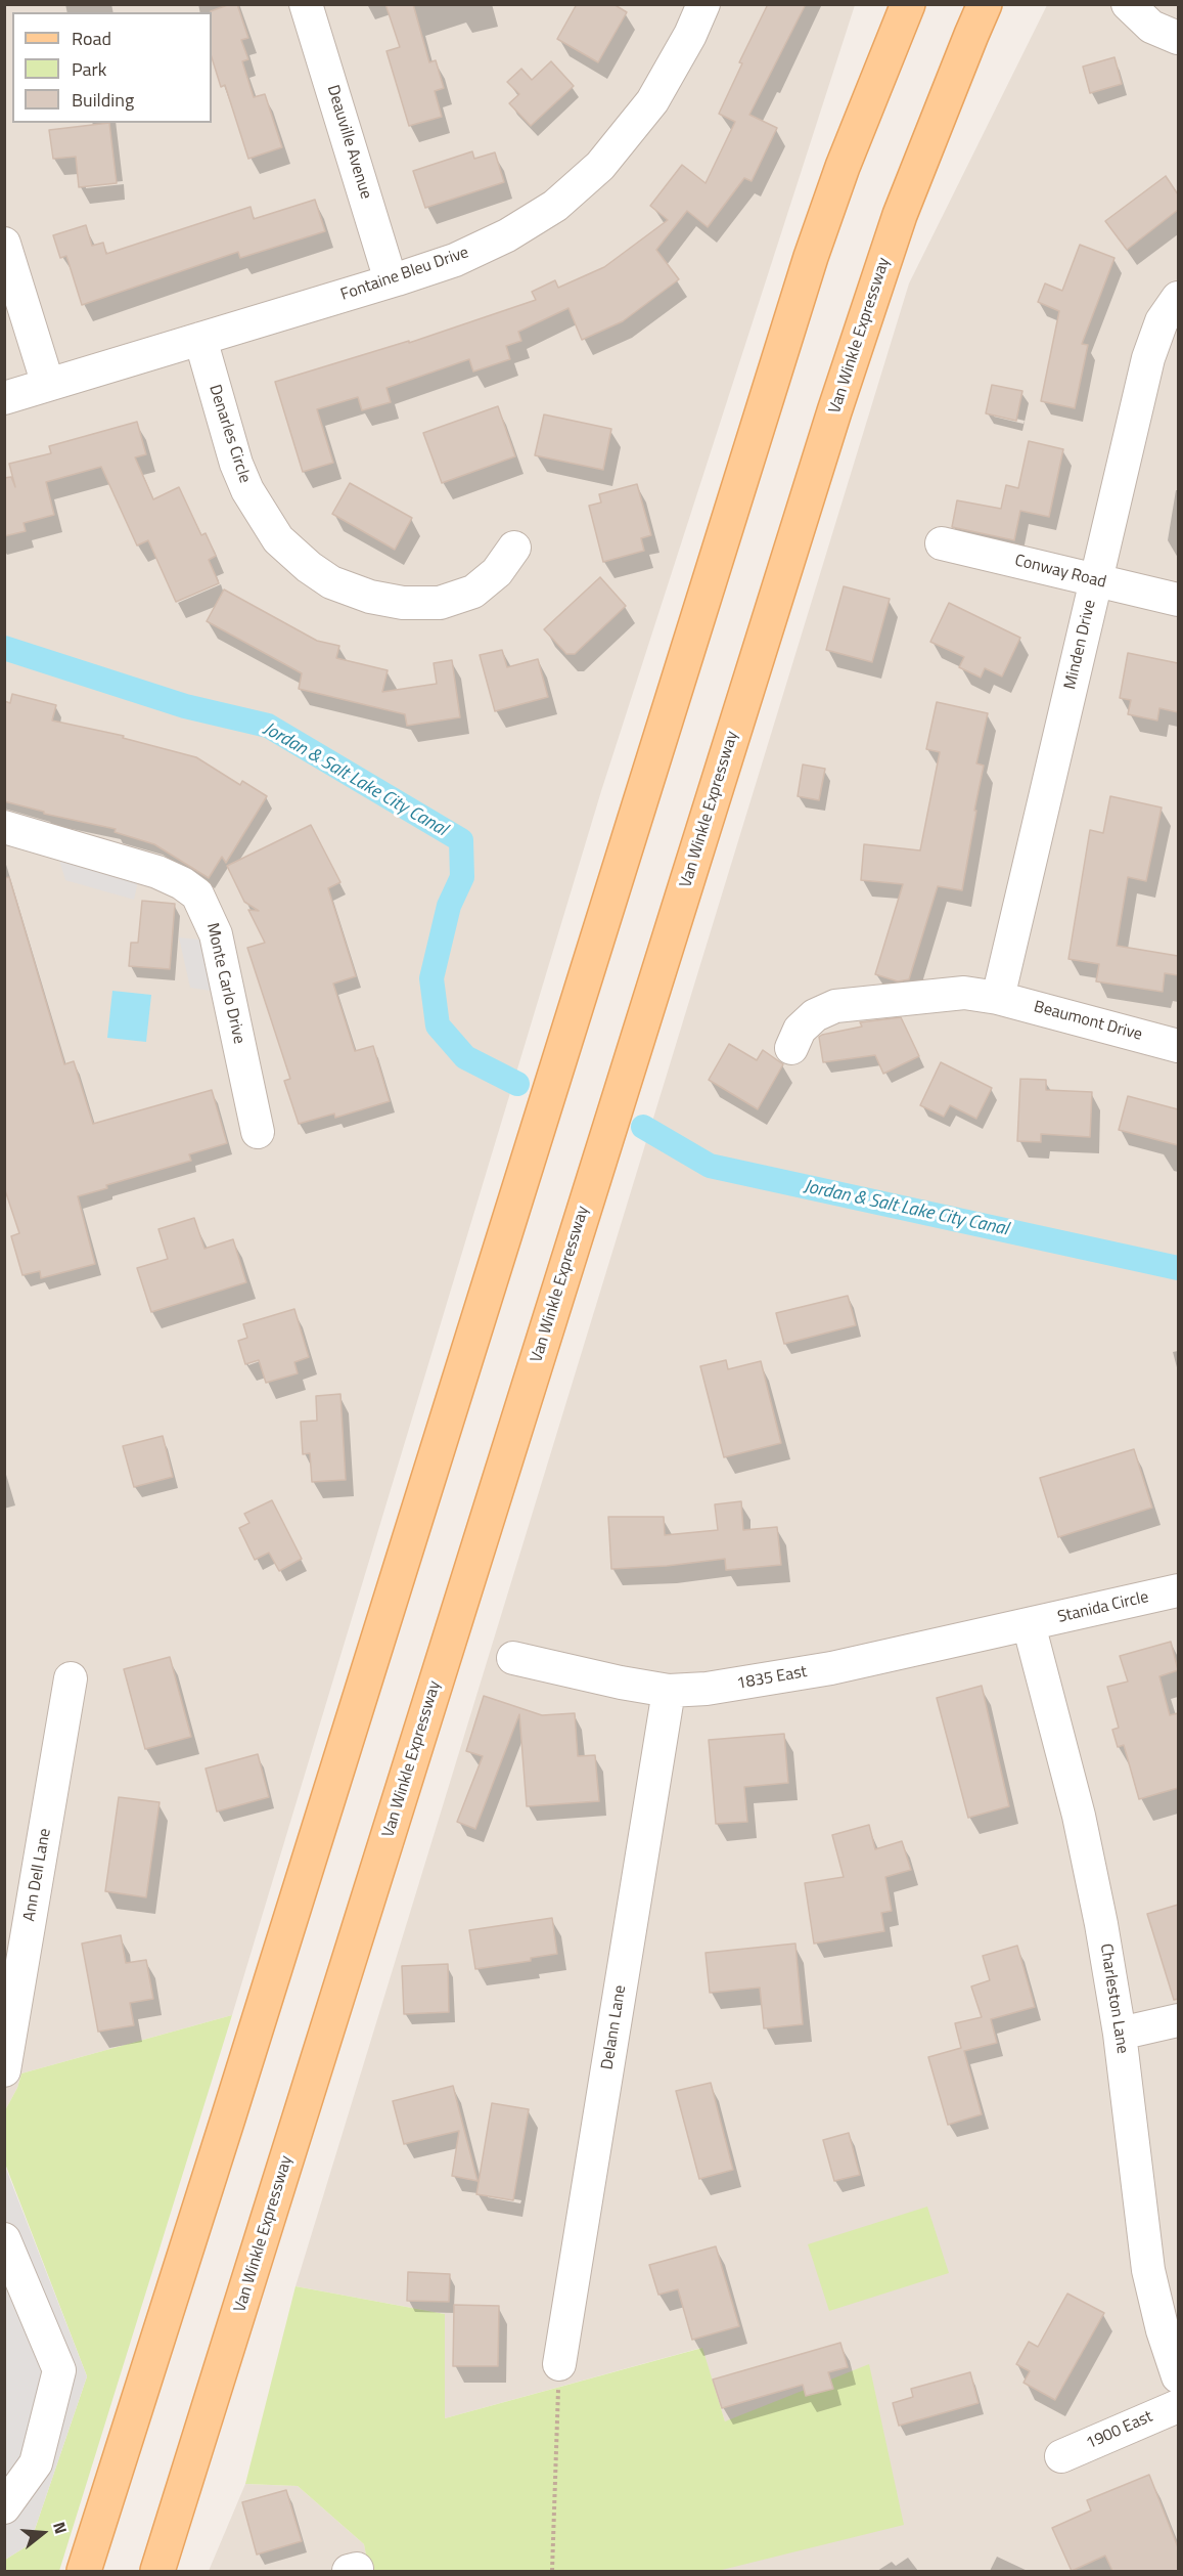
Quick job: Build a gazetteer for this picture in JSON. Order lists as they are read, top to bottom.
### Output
{
  "streets": {
    "main road": ["Van Winkle Expressway"],
    "street": [
      "Deauville Avenue",
      "Fontaine Bleu Drive",
      "Denarles Circle",
      "Conway Road",
      "Minden Drive",
      "Monte Carlo Drive",
      "Beaumont Drive",
      "Stanida Circle",
      "1835 East",
      "Ann Dell Lane",
      "Charleston Lane",
      "Delann Lane",
      "1900 East"
    ]
  },
  "crossings": [
    ["Deauville Avenue", "Fontaine Bleu Drive"],
    ["Fontaine Bleu Drive", "Denarles Circle"],
    ["Conway Road", "Minden Drive"],
    ["Minden Drive", "Beaumont Drive"],
    ["Stanida Circle", "1835 East"],
    ["Stanida Circle", "Charleston Lane"],
    ["1835 East", "Charleston Lane"],
    ["1835 East", "Delann Lane"]
  ],
  "water": ["Jordan & Salt Lake City Canal"],
  "legend": ["Road", "Park", "Building"],
  "north": "right"
}
